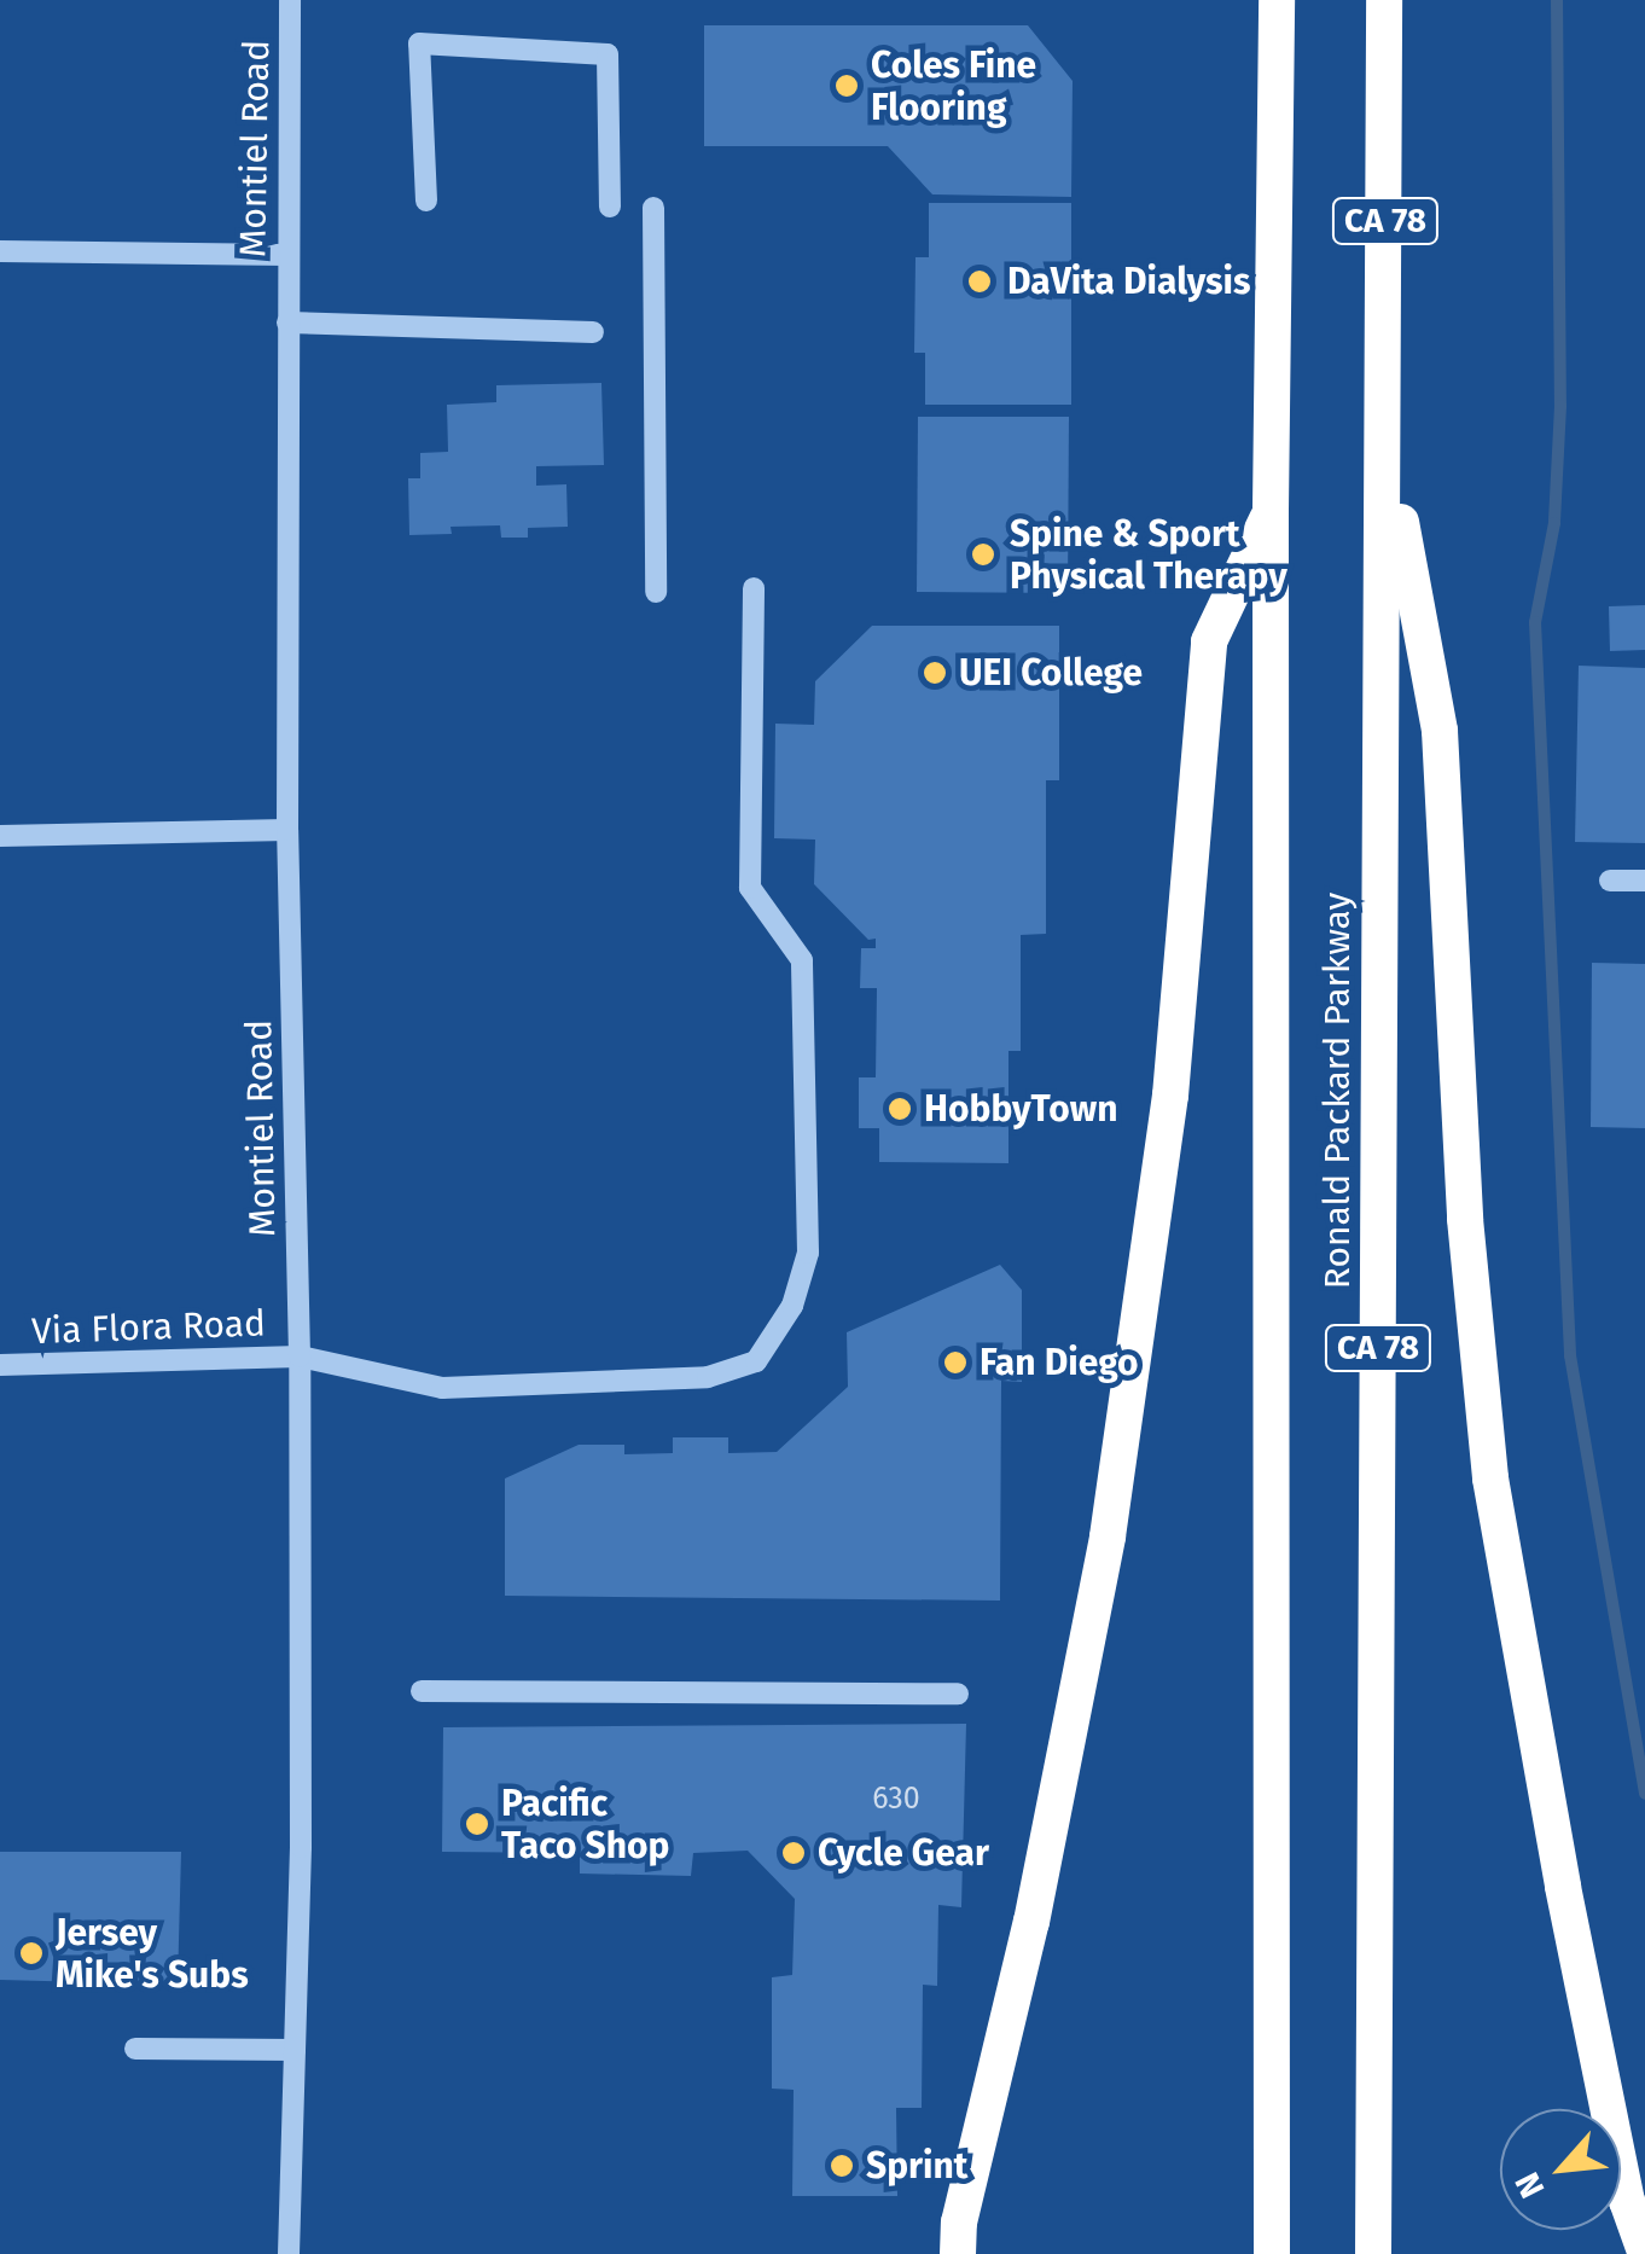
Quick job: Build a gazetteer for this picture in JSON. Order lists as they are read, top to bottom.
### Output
{
  "streets": {
    "highway": ["CA 78", "Ronald Packard Parkway"],
    "street": ["Montiel Road", "Via Flora Road"]
  },
  "crossings": [
    ["Montiel Road", "Via Flora Road"]
  ],
  "places": [
    "Coles Fine Flooring",
    "DaVita Dialysis",
    "Spine & Sport Physical Therapy",
    "UEI College",
    "HobbyTown",
    "Fan Diego",
    "Pacific Taco Shop",
    "Cycle Gear",
    "Jersey Mike's Subs",
    "Sprint"
  ],
  "house_numbers": ["630"],
  "north": "bottom left"
}
